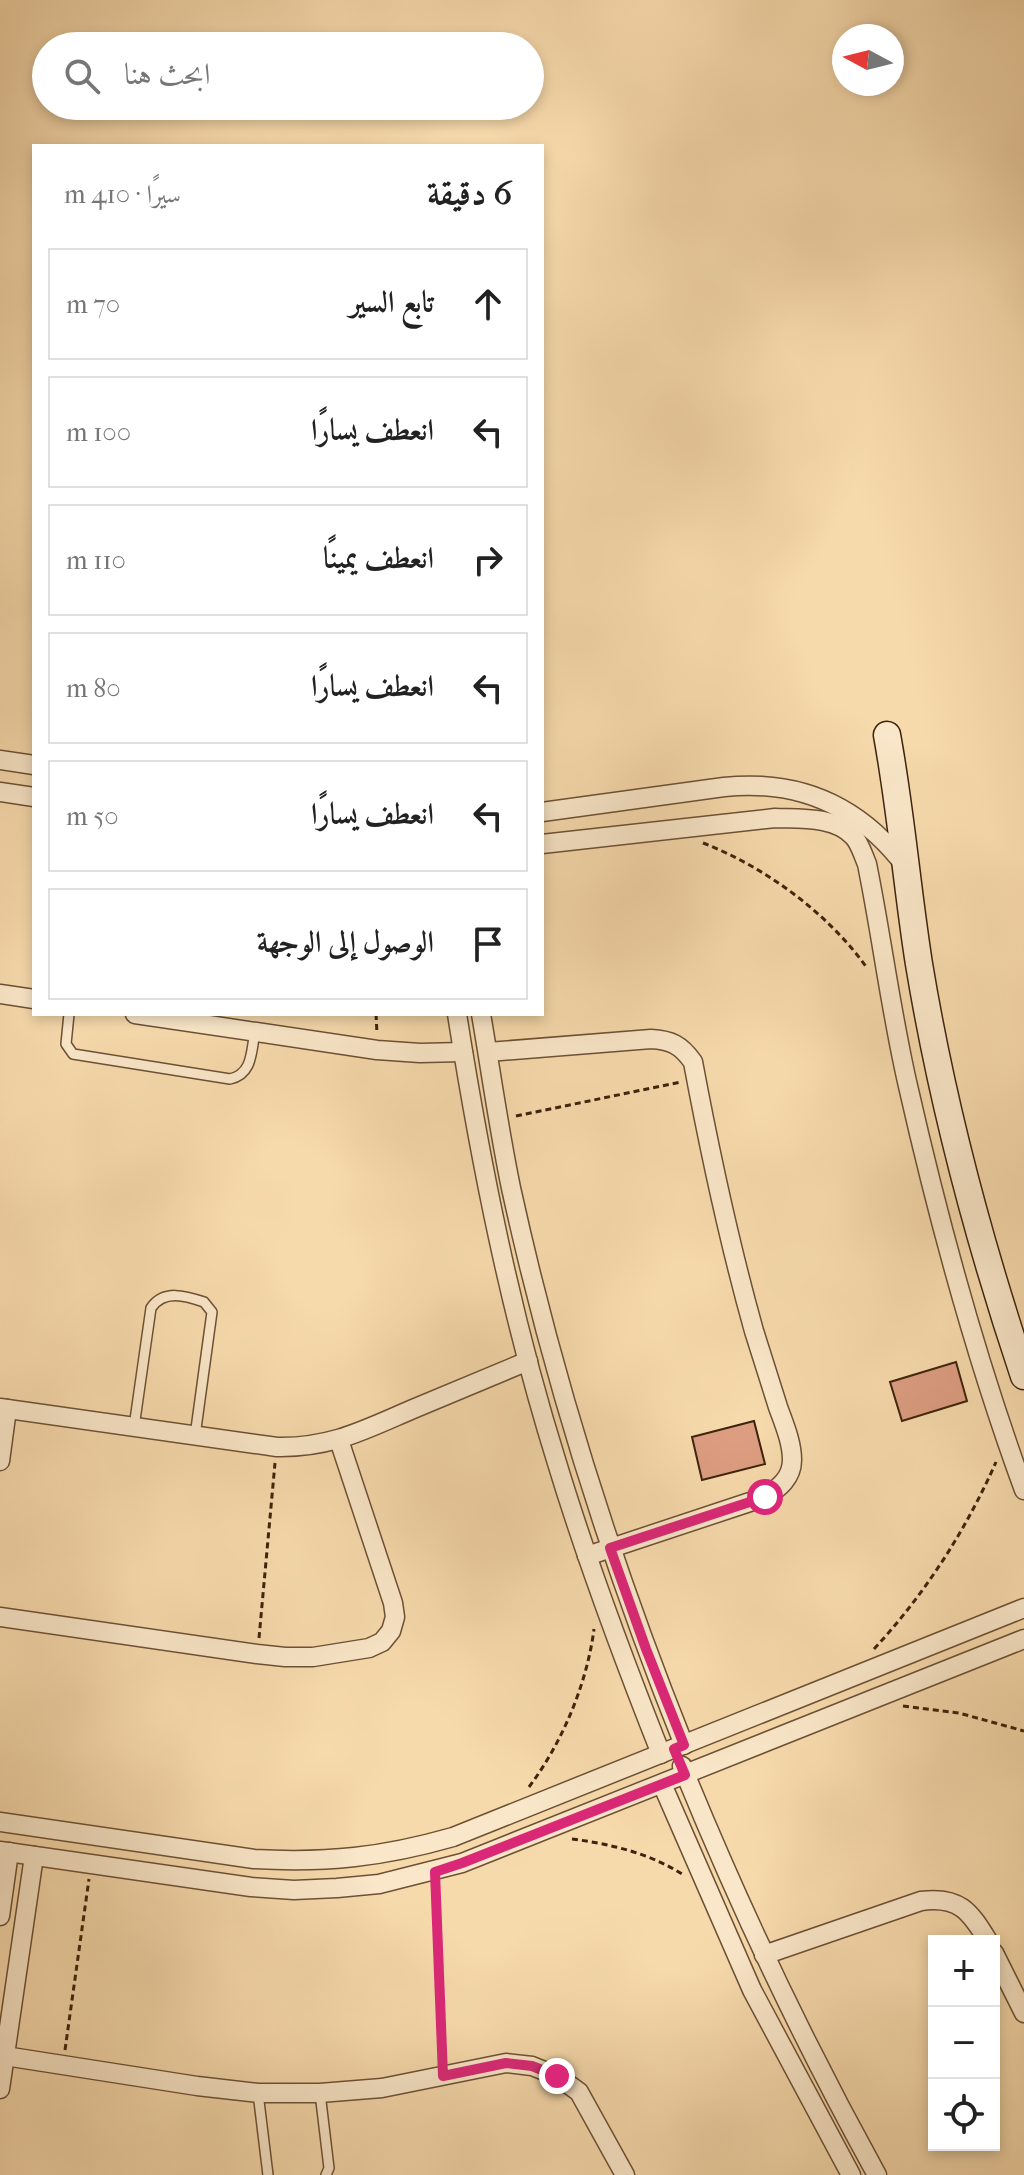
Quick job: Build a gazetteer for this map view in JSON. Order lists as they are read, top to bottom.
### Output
{
  "north": "left",
  "page": {
    "search": "ابحث هنا",
    "heading": ["6 دقيقة", "سيرًا · 410 m"],
    "list": [
      ["تابع السير", "70 m"],
      ["انعطف يسارًا", "100 m"],
      ["انعطف يمينًا", "110 m"],
      ["انعطف يسارًا", "80 m"],
      ["انعطف يسارًا", "50 m"],
      "الوصول إلى الوجهة"
    ],
    "map_buttons": ["+", "−"]
  }
}
